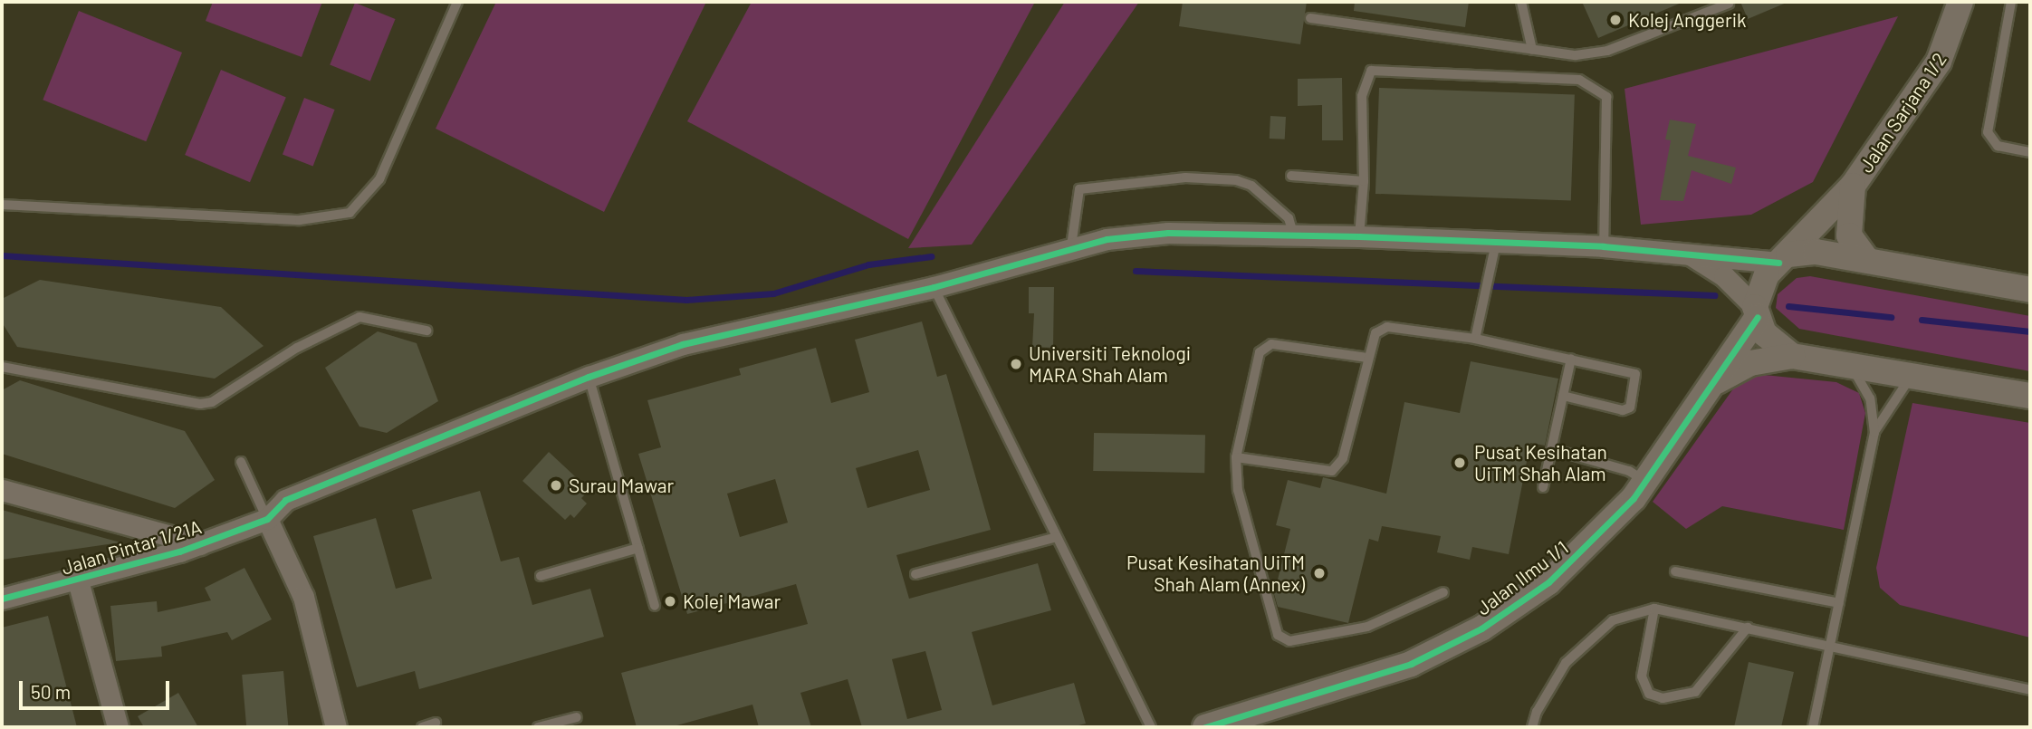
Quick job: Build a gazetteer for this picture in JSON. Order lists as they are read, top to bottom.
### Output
{
  "streets": {
    "street": ["Jalan Sarjana 1/2", "Jalan Pintar 1/21A", "Jalan Ilmu 1/1"]
  },
  "crossings": [
    ["Jalan Sarjana 1/2", "Jalan Ilmu 1/1"]
  ],
  "places": [
    "Kolej Anggerik",
    "Universiti Teknologi MARA Shah Alam",
    "Pusat Kesihatan UiTM Shah Alam",
    "Surau Mawar",
    "Pusat Kesihatan UiTM Shah Alam (Annex)",
    "Kolej Mawar"
  ],
  "scale_bar": "50 m"
}
